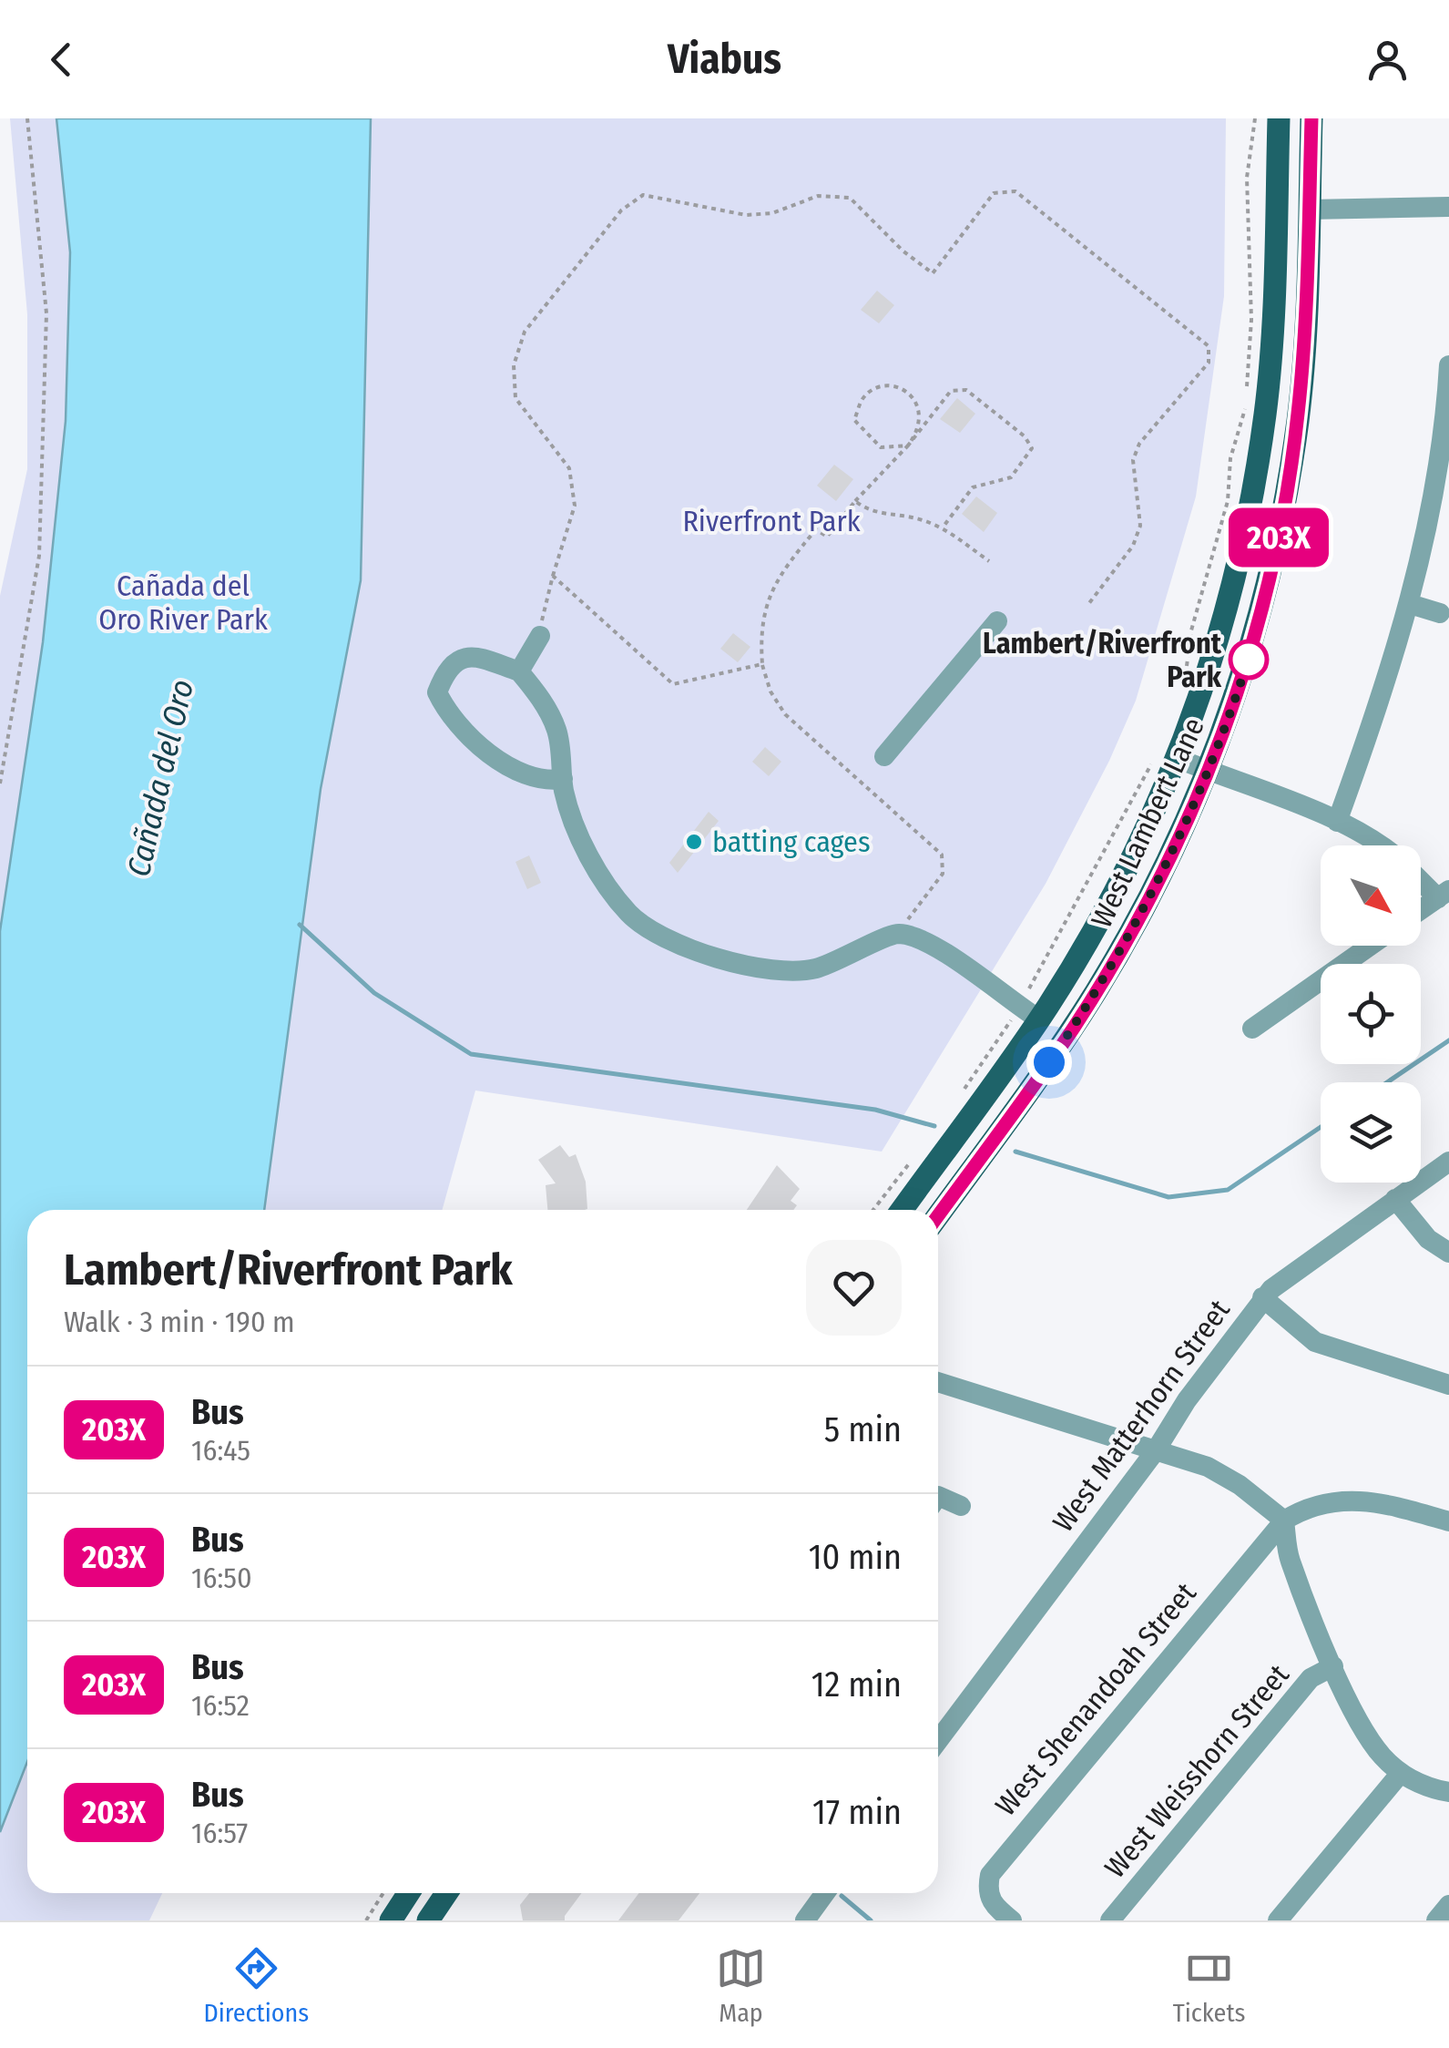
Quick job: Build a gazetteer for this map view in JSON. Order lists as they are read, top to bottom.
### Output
{
  "streets": {
    "main road": ["West Lambert Lane"],
    "street": ["West Matterhorn Street", "West Shenandoah Street", "West Weisshorn Street"]
  },
  "water": ["Cañada del Oro"],
  "parks": ["Riverfront Park", "Cañada del Oro River Park"],
  "places": ["Lambert/Riverfront Park", "batting cages"],
  "lines": ["bus line 203X"],
  "north": "bottom right",
  "page": {
    "header": "Viabus",
    "on_map": "203X",
    "heading": ["Lambert/Riverfront Park", "Walk · 3 min · 190 m"],
    "list": [
      {
        "mark": "203X",
        "name": "Bus",
        "note": "16:45",
        "value": "5 min"
      },
      {
        "mark": "203X",
        "name": "Bus",
        "note": "16:50",
        "value": "10 min"
      },
      {
        "mark": "203X",
        "name": "Bus",
        "note": "16:52",
        "value": "12 min"
      },
      {
        "mark": "203X",
        "name": "Bus",
        "note": "16:57",
        "value": "17 min"
      }
    ],
    "tabs": ["Directions", "Map", "Tickets"]
  }
}
